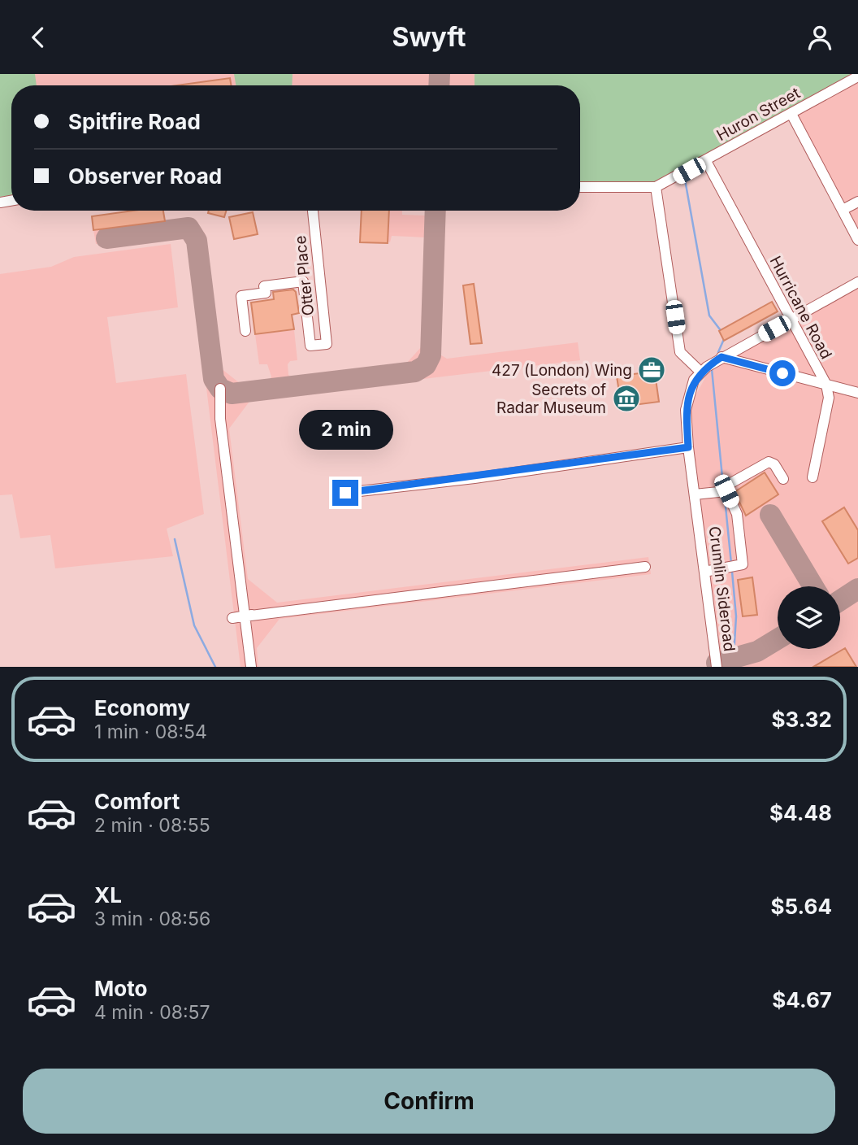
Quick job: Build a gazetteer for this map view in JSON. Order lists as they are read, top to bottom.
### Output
{
  "streets": {
    "street": [
      "Huron Street",
      "Otter Place",
      "Hurricane Road",
      "Crumlin Sideroad"
    ]
  },
  "crossings": [
    ["Huron Street", "Hurricane Road"]
  ],
  "places": {
    "office": ["427 (London) Wing"],
    "museum": ["Secrets of Radar Museum"]
  },
  "page": {
    "header": "Swyft",
    "banner": ["Spitfire Road", "Observer Road"],
    "bubble": "2 min",
    "list": [
      {
        "name": "Economy",
        "note": "1 min · 08:54",
        "value": "$3.32"
      },
      {
        "name": "Comfort",
        "note": "2 min · 08:55",
        "value": "$4.48"
      },
      {
        "name": "XL",
        "note": "3 min · 08:56",
        "value": "$5.64"
      },
      {
        "name": "Moto",
        "note": "4 min · 08:57",
        "value": "$4.67"
      }
    ],
    "buttons": "Confirm"
  }
}
